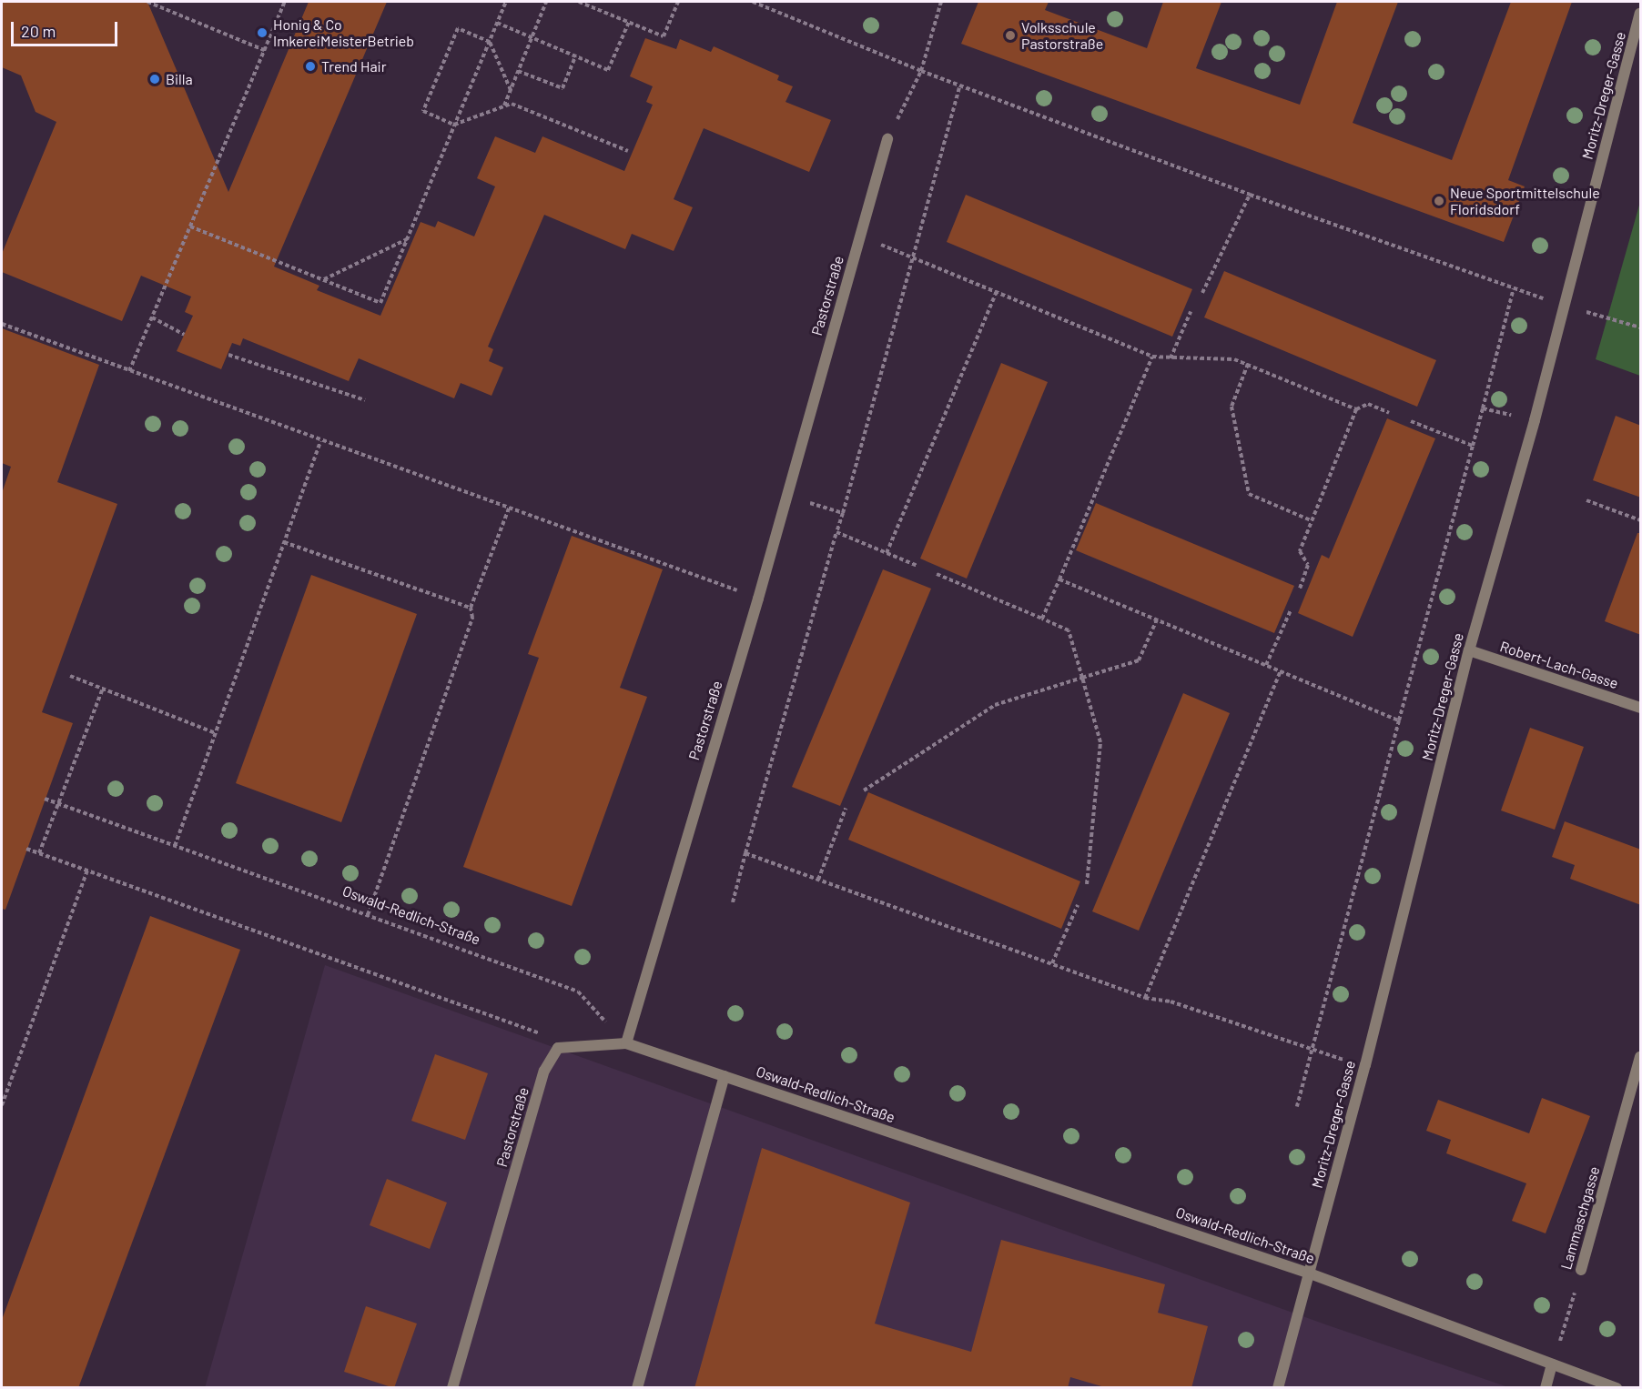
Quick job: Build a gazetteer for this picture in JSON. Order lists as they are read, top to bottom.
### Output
{
  "streets": {
    "street": [
      "Moritz-Dreger-Gasse",
      "Pastorstraße",
      "Robert-Lach-Gasse",
      "Oswald-Redlich-Straße",
      "Lammaschgasse"
    ]
  },
  "crossings": [
    ["Moritz-Dreger-Gasse", "Robert-Lach-Gasse"],
    ["Moritz-Dreger-Gasse", "Oswald-Redlich-Straße"],
    ["Pastorstraße", "Oswald-Redlich-Straße"],
    ["Oswald-Redlich-Straße", "Lammaschgasse"]
  ],
  "places": [
    "Honig & Co ImkereiMeisterBetrieb",
    "Volksschule Pastorstraße",
    "Trend Hair",
    "Billa",
    "Neue Sportmittelschule Floridsdorf"
  ],
  "scale_bar": "20 m"
}
